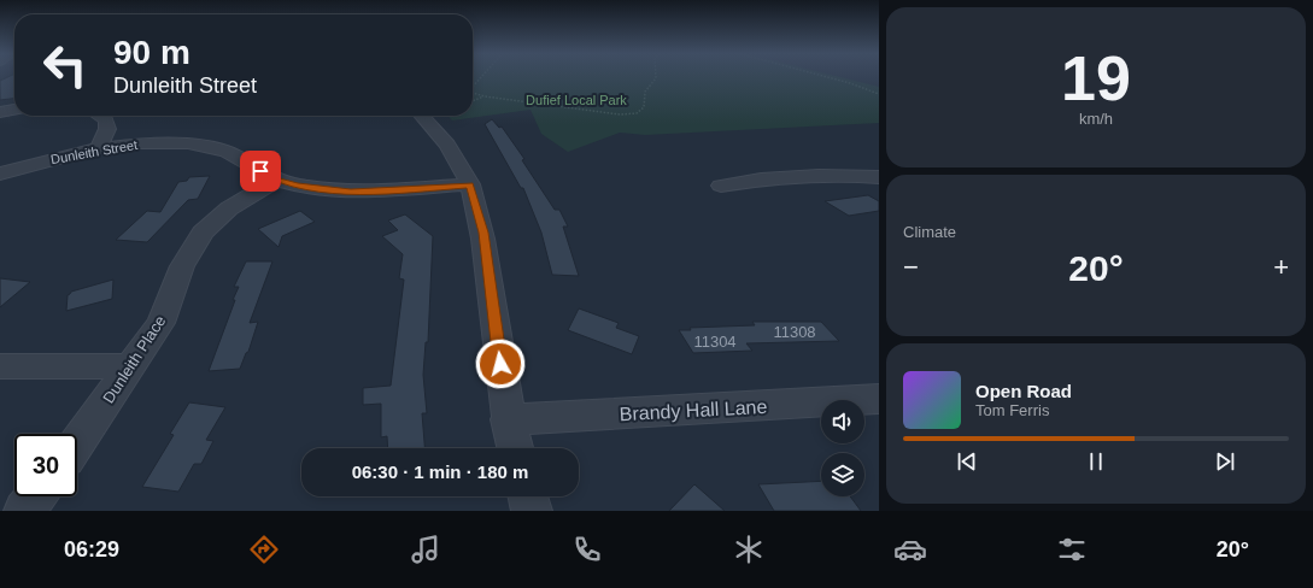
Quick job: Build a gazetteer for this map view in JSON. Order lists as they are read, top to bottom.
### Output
{
  "streets": {
    "street": ["Dunleith Street", "Dunleith Place", "Brandy Hall Lane"]
  },
  "crossings": [
    ["Dunleith Street", "Dunleith Place"]
  ],
  "parks": ["Dufief Local Park"],
  "house_numbers": ["11308", "11304"],
  "page": {
    "tile": [
      ["19", "km/h"],
      "Climate"
    ],
    "turn": ["90 m", "Dunleith Street"],
    "heat": ["−", "20°", "+"],
    "song": ["Open Road", "Tom Ferris"],
    "limit": "30",
    "trip": "06:30 · 1 min · 180 m",
    "tabs": ["06:29", "20°"]
  }
}
